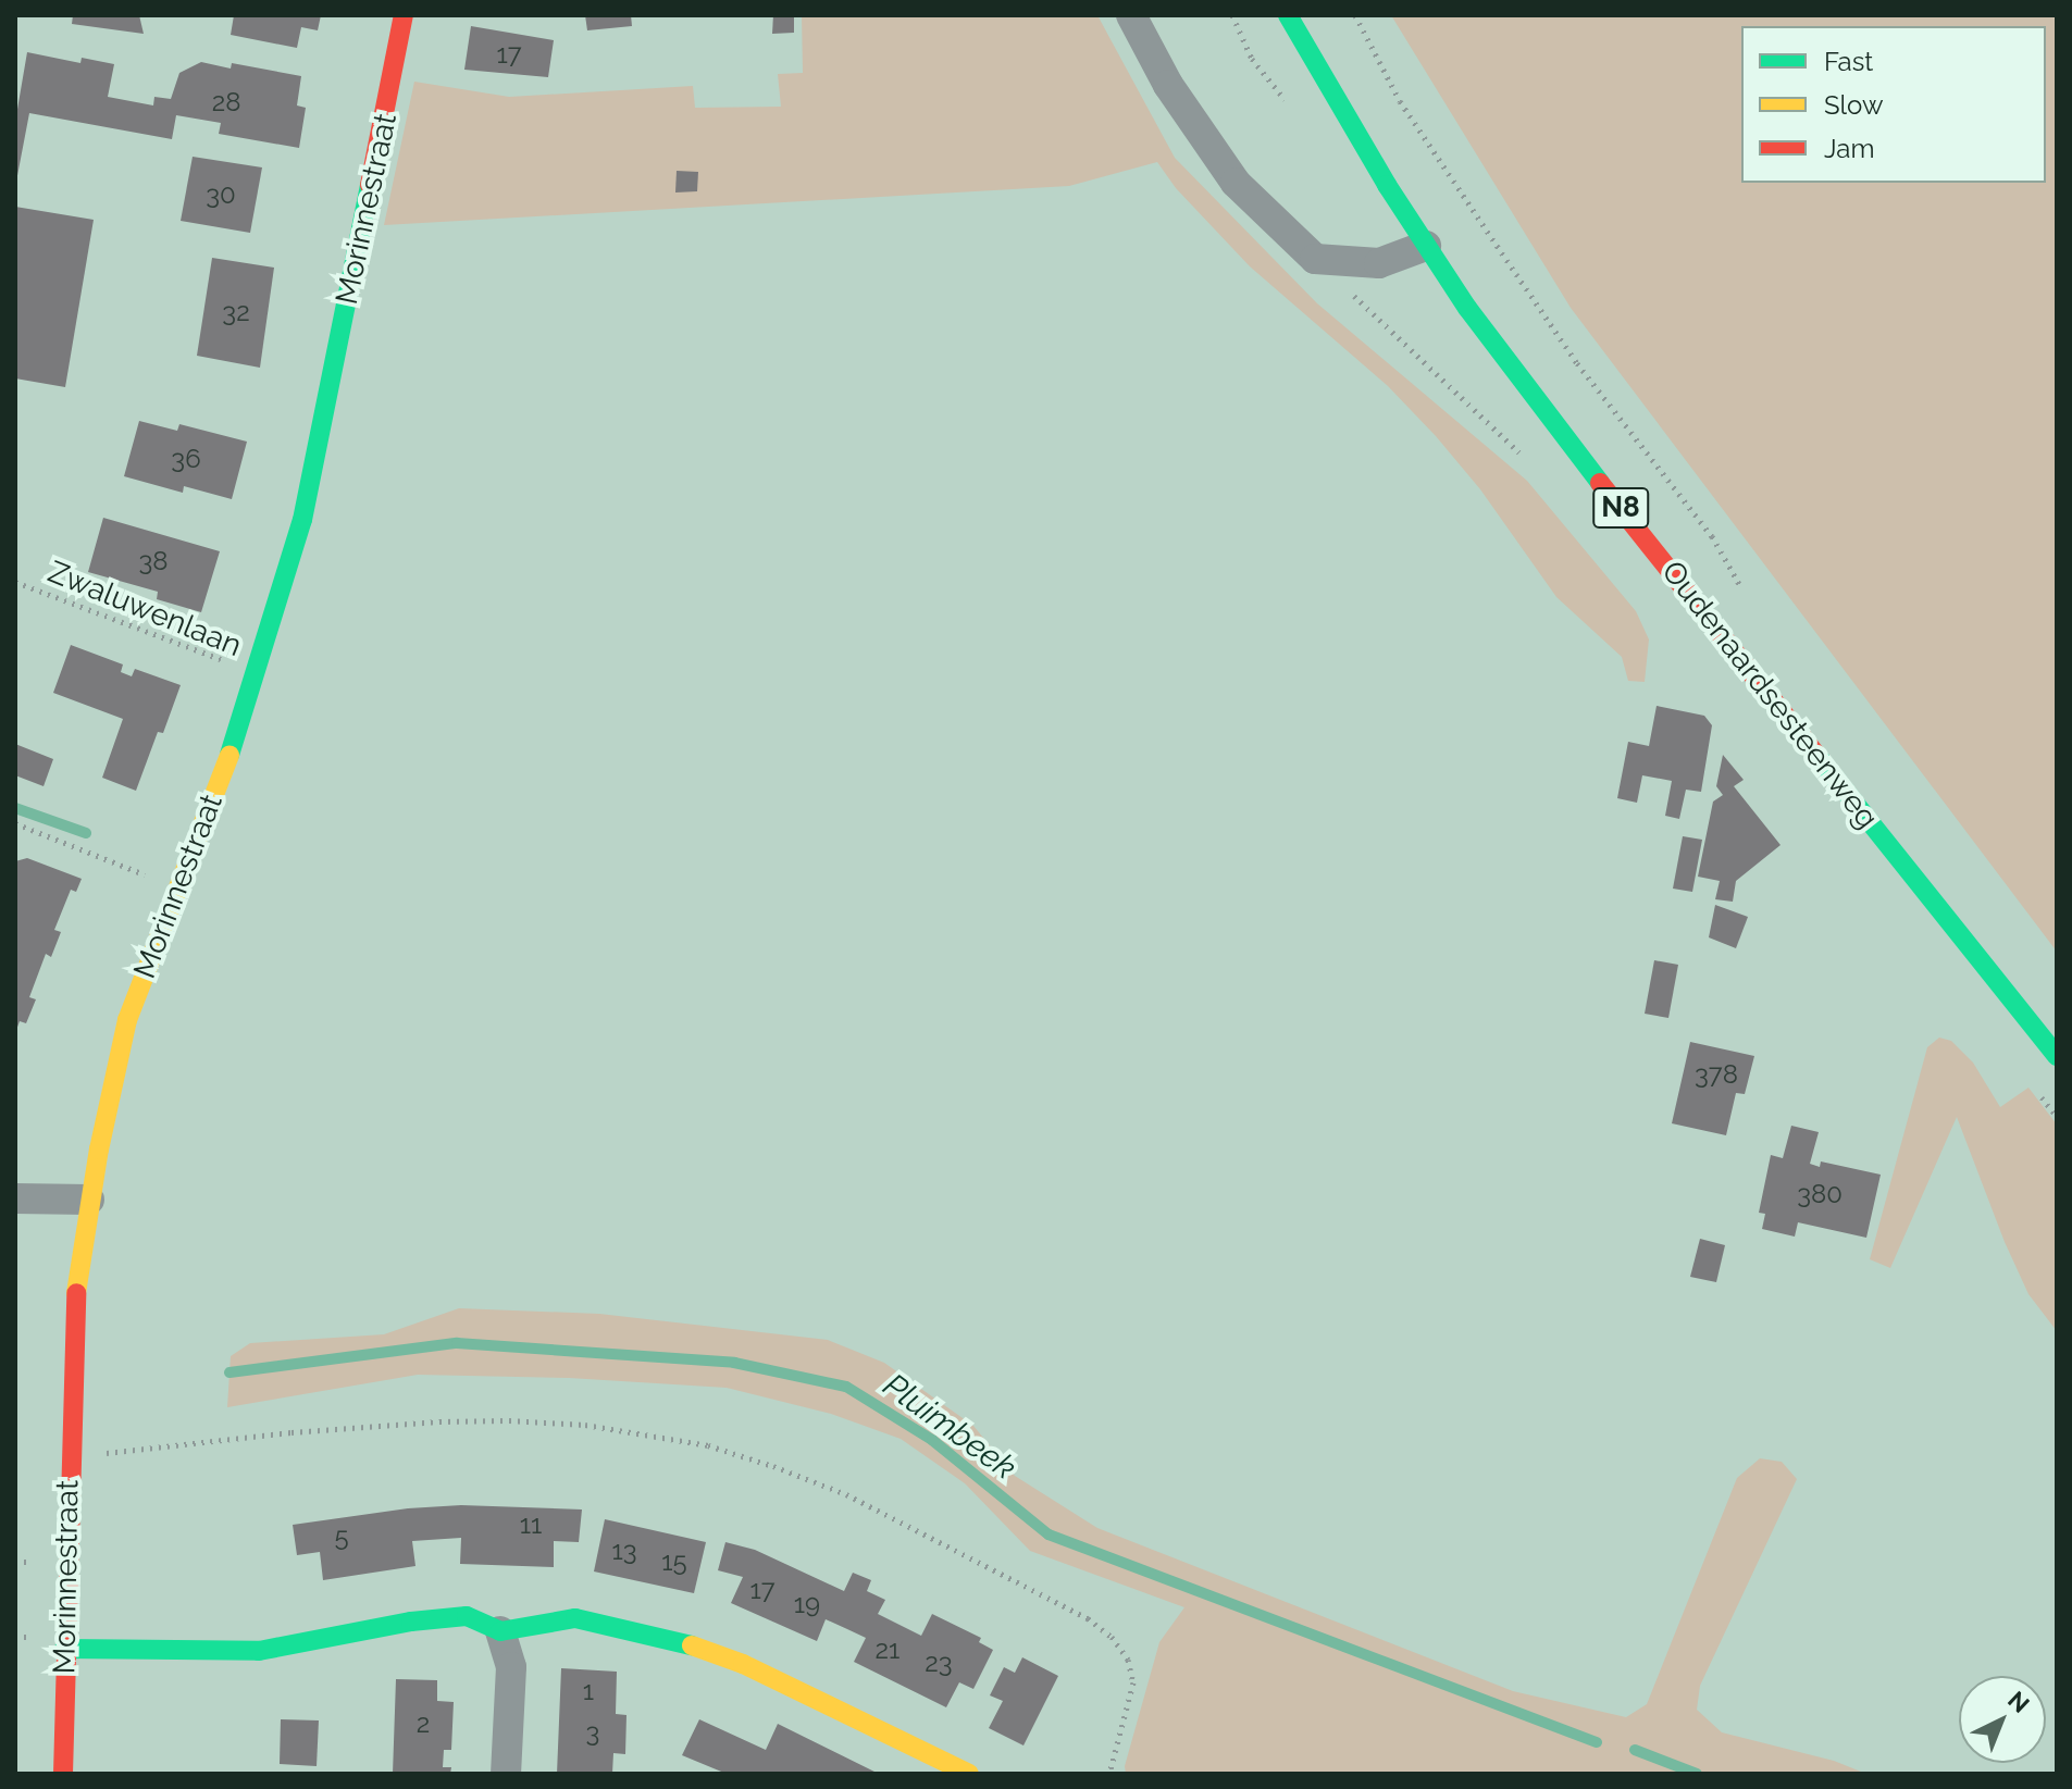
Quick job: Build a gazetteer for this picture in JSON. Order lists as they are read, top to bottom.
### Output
{
  "streets": {
    "street": ["Morinnestraat", "N8", "Oudenaardsesteenweg"],
    "path": ["Zwaluwenlaan"]
  },
  "crossings": [
    ["Morinnestraat", "Zwaluwenlaan"]
  ],
  "water": ["Pluimbeek"],
  "house_numbers": [
    "17",
    "28",
    "30",
    "32",
    "36",
    "38",
    "378",
    "380",
    "11",
    "5",
    "13",
    "15",
    "17",
    "19",
    "21",
    "23",
    "1",
    "2",
    "3"
  ],
  "legend": ["Fast", "Slow", "Jam"],
  "north": "top right"
}
